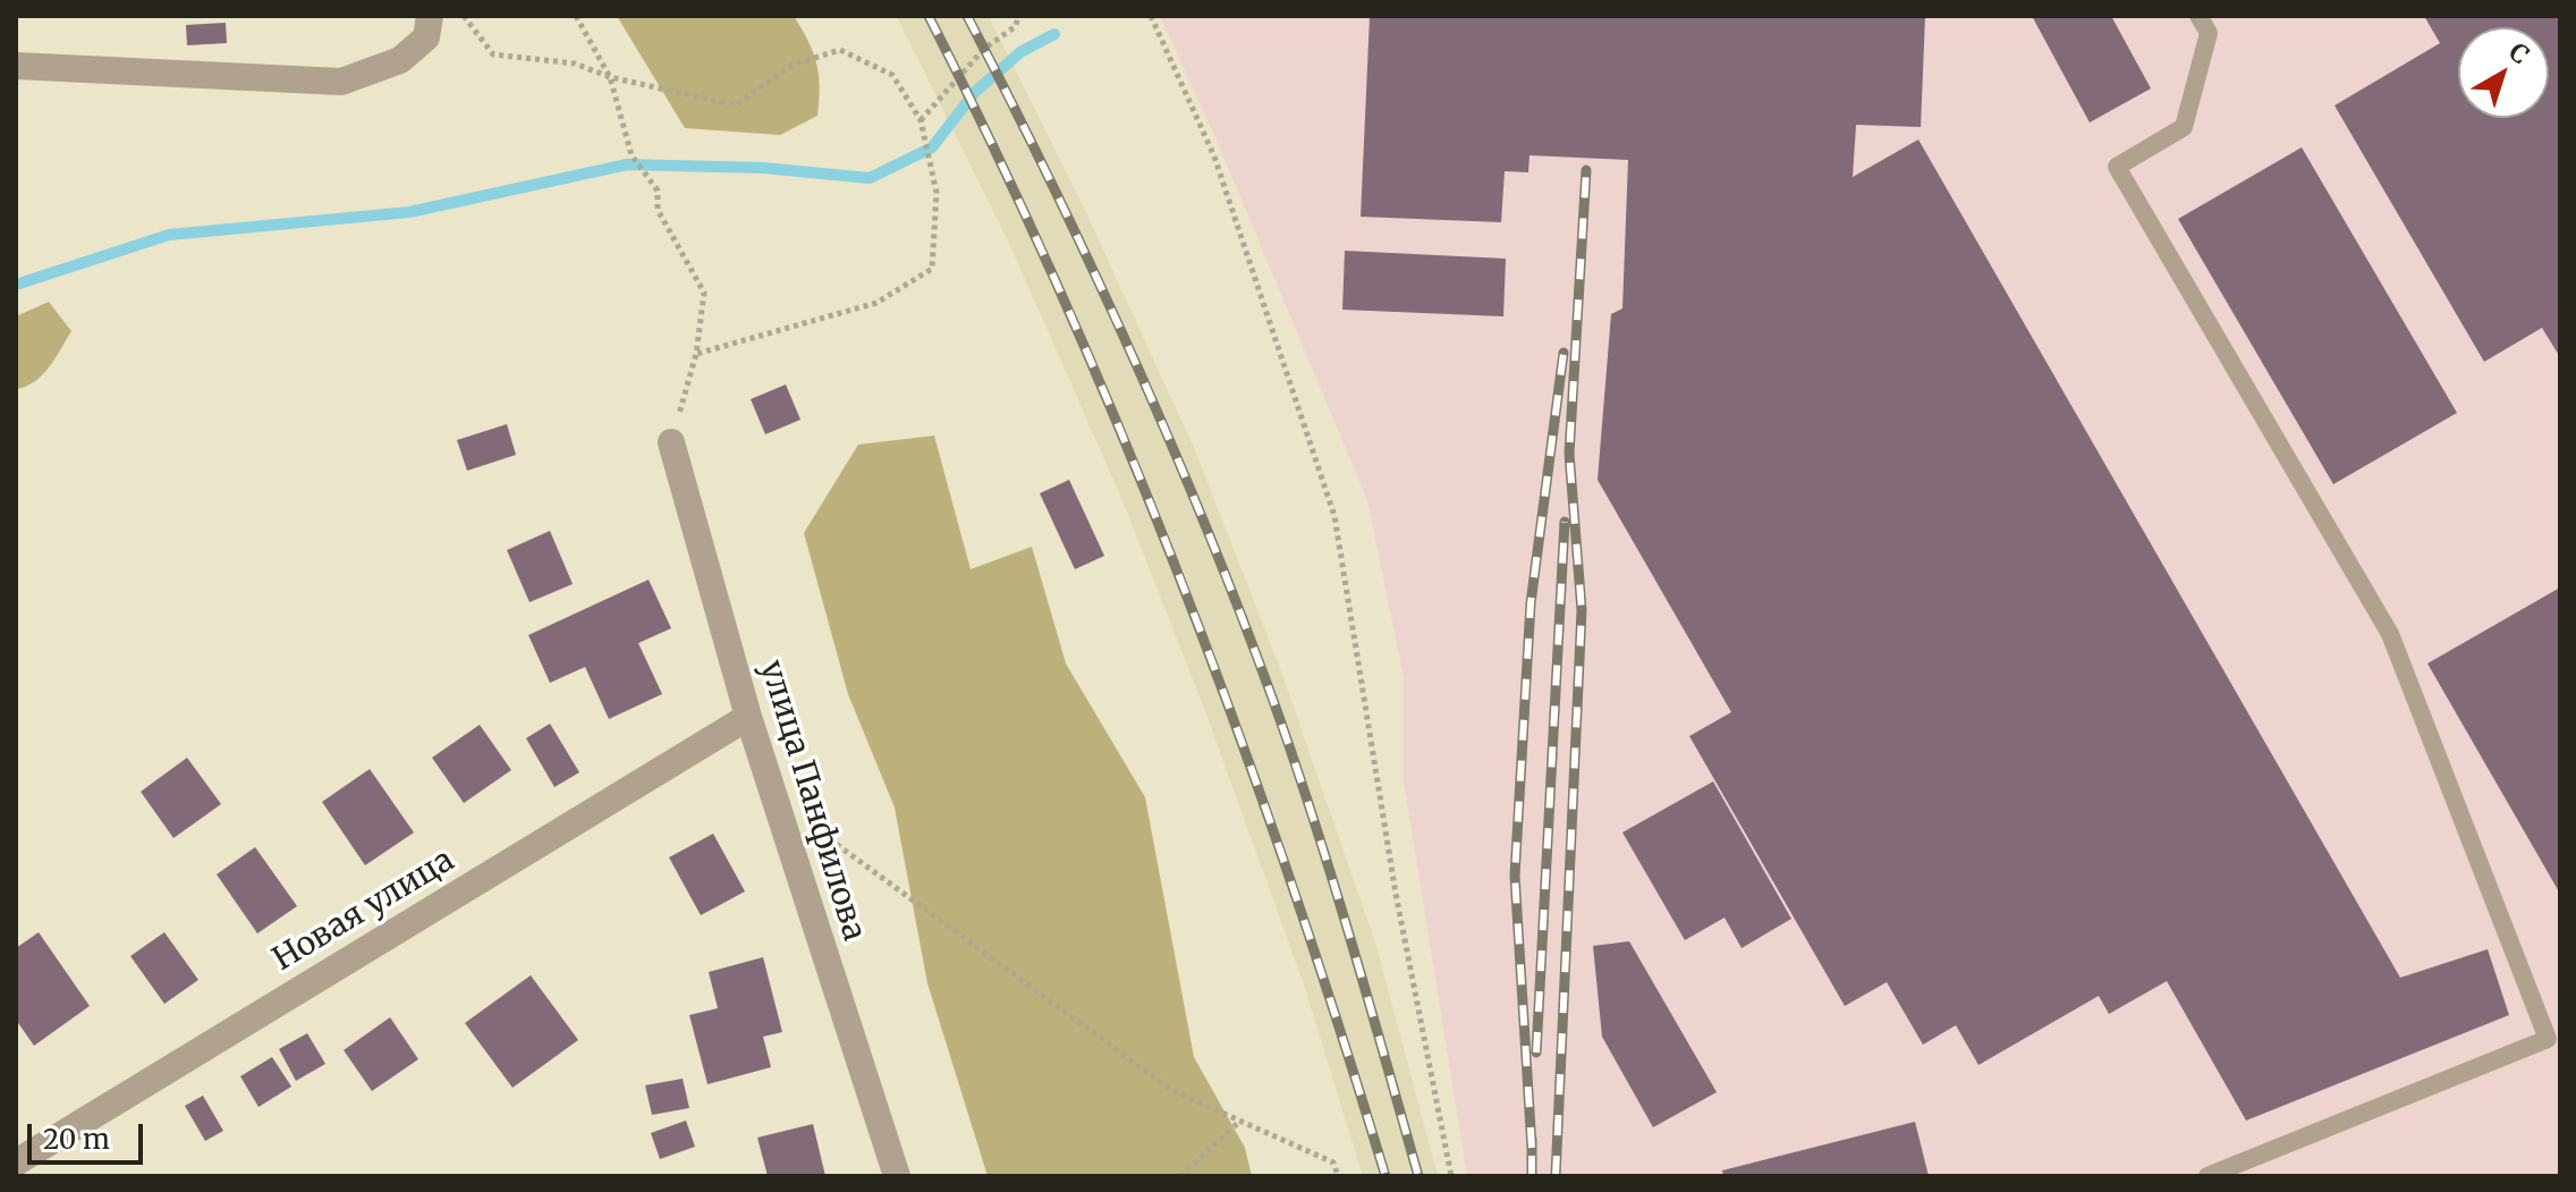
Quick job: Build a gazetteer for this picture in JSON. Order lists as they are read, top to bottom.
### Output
{
  "streets": {
    "street": ["улица Панфилова", "Новая улица"]
  },
  "crossings": [
    ["улица Панфилова", "Новая улица"]
  ],
  "scale_bar": "20 m",
  "north": "top right"
}
